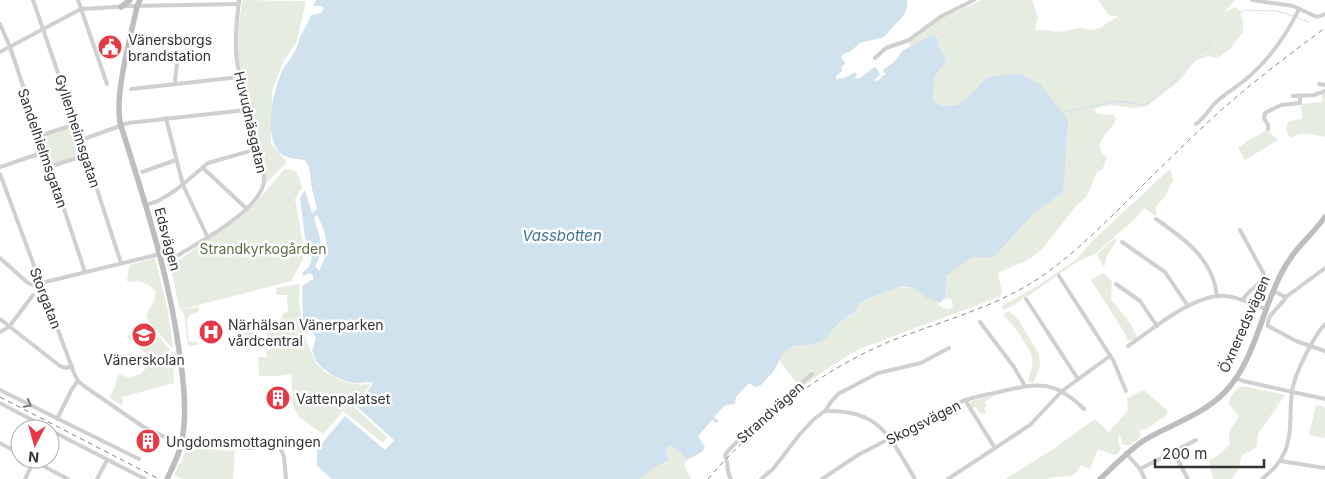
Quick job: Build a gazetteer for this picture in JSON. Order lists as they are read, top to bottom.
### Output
{
  "streets": {
    "main road": ["Edsvägen", "Öxneredsvägen"],
    "street": [
      "Huvudnäsgatan",
      "Gyllenheimsgatan",
      "Sandelhielmsgatan",
      "Storgatan",
      "Strandvägen",
      "Skogsvägen"
    ]
  },
  "water": ["Vassbotten"],
  "parks": ["Strandkyrkogården"],
  "places": {
    "public building": ["Vänersborgs brandstation"],
    "hospital": ["Närhälsan Vänerparken vårdcentral"],
    "school or university": ["Vänerskolan"],
    "building": ["Vattenpalatset", "Ungdomsmottagningen"]
  },
  "scale_bar": "200 m",
  "north": "bottom"
}
